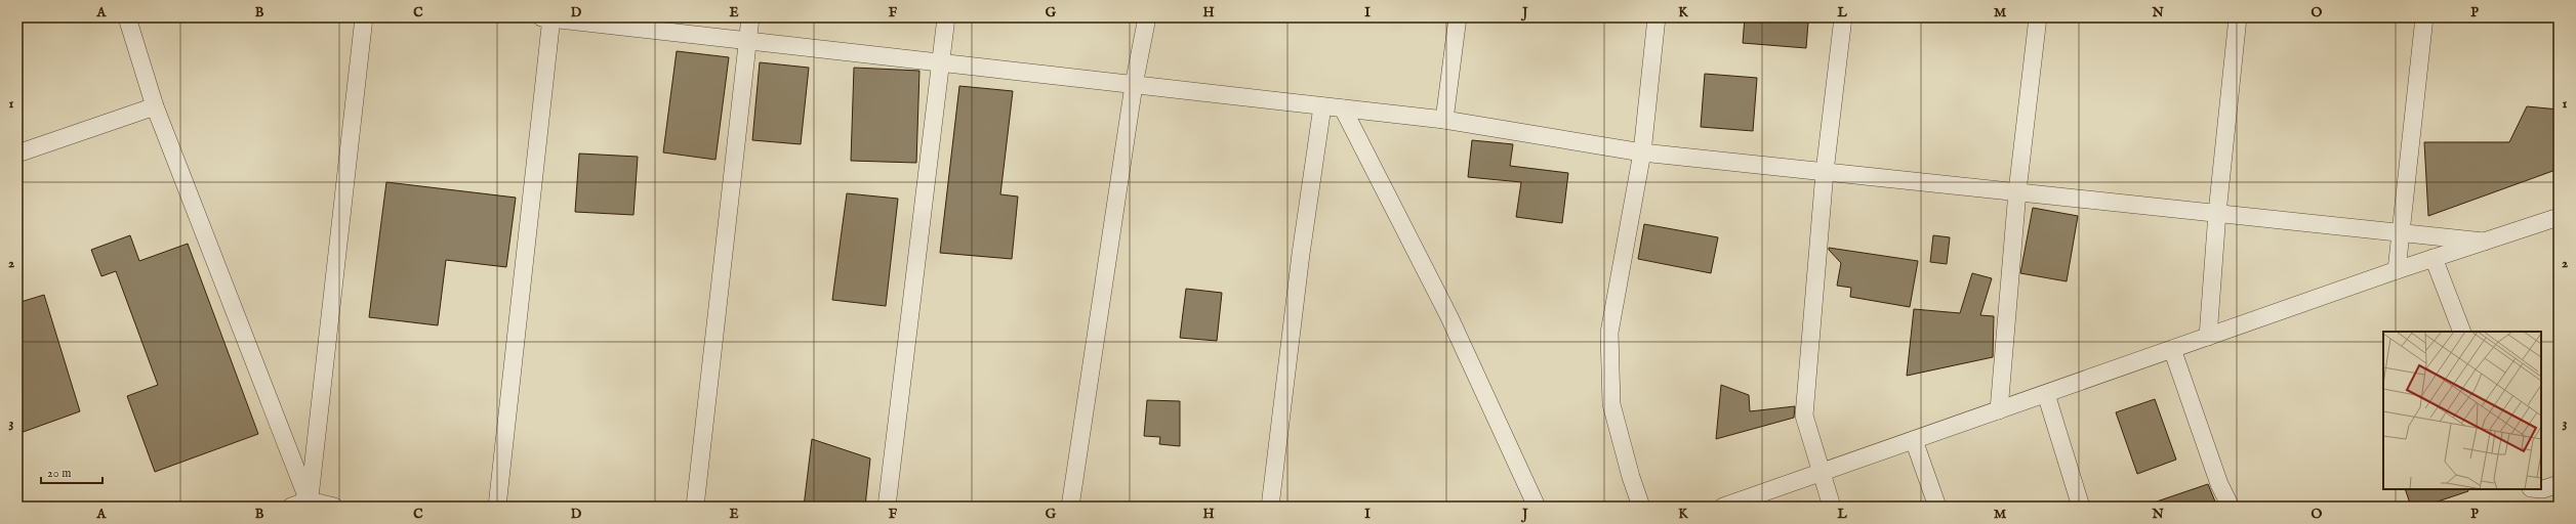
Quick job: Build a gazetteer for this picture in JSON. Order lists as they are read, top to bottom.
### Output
{
  "scale_bar": "20 m",
  "grid": {
    "columns": [
      "A",
      "B",
      "C",
      "D",
      "E",
      "F",
      "G",
      "H",
      "I",
      "J",
      "K",
      "L",
      "M",
      "N",
      "O",
      "P"
    ],
    "rows": ["1", "2", "3"]
  }
}
